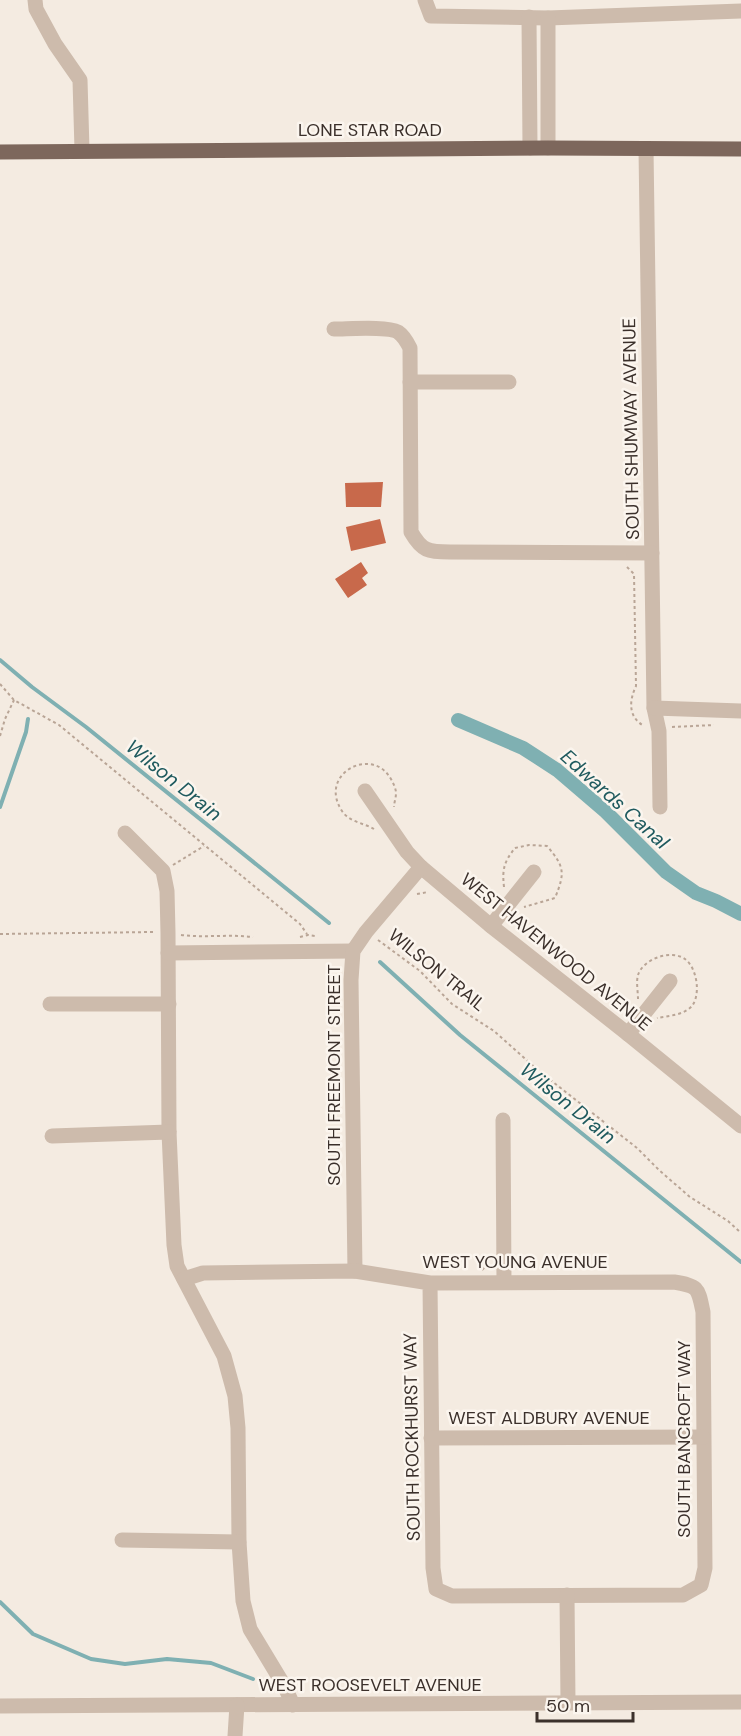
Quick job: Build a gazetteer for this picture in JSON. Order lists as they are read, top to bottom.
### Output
{
  "streets": {
    "main road": ["LONE STAR ROAD"],
    "street": [
      "SOUTH SHUMWAY AVENUE",
      "WEST HAVENWOOD AVENUE",
      "SOUTH FREEMONT STREET",
      "WEST YOUNG AVENUE",
      "WEST ALDBURY AVENUE",
      "SOUTH ROCKHURST WAY",
      "SOUTH BANCROFT WAY",
      "WEST ROOSEVELT AVENUE"
    ],
    "path": ["WILSON TRAIL"]
  },
  "crossings": [
    ["LONE STAR ROAD", "SOUTH SHUMWAY AVENUE"],
    ["WEST HAVENWOOD AVENUE", "SOUTH FREEMONT STREET"],
    ["WILSON TRAIL", "SOUTH FREEMONT STREET"],
    ["SOUTH FREEMONT STREET", "WEST YOUNG AVENUE"],
    ["WEST YOUNG AVENUE", "SOUTH ROCKHURST WAY"],
    ["WEST YOUNG AVENUE", "SOUTH BANCROFT WAY"],
    ["WEST ALDBURY AVENUE", "SOUTH ROCKHURST WAY"],
    ["WEST ALDBURY AVENUE", "SOUTH BANCROFT WAY"],
    ["SOUTH ROCKHURST WAY", "SOUTH BANCROFT WAY"]
  ],
  "water": ["Wilson Drain", "Edwards Canal"],
  "scale_bar": "50 m"
}
